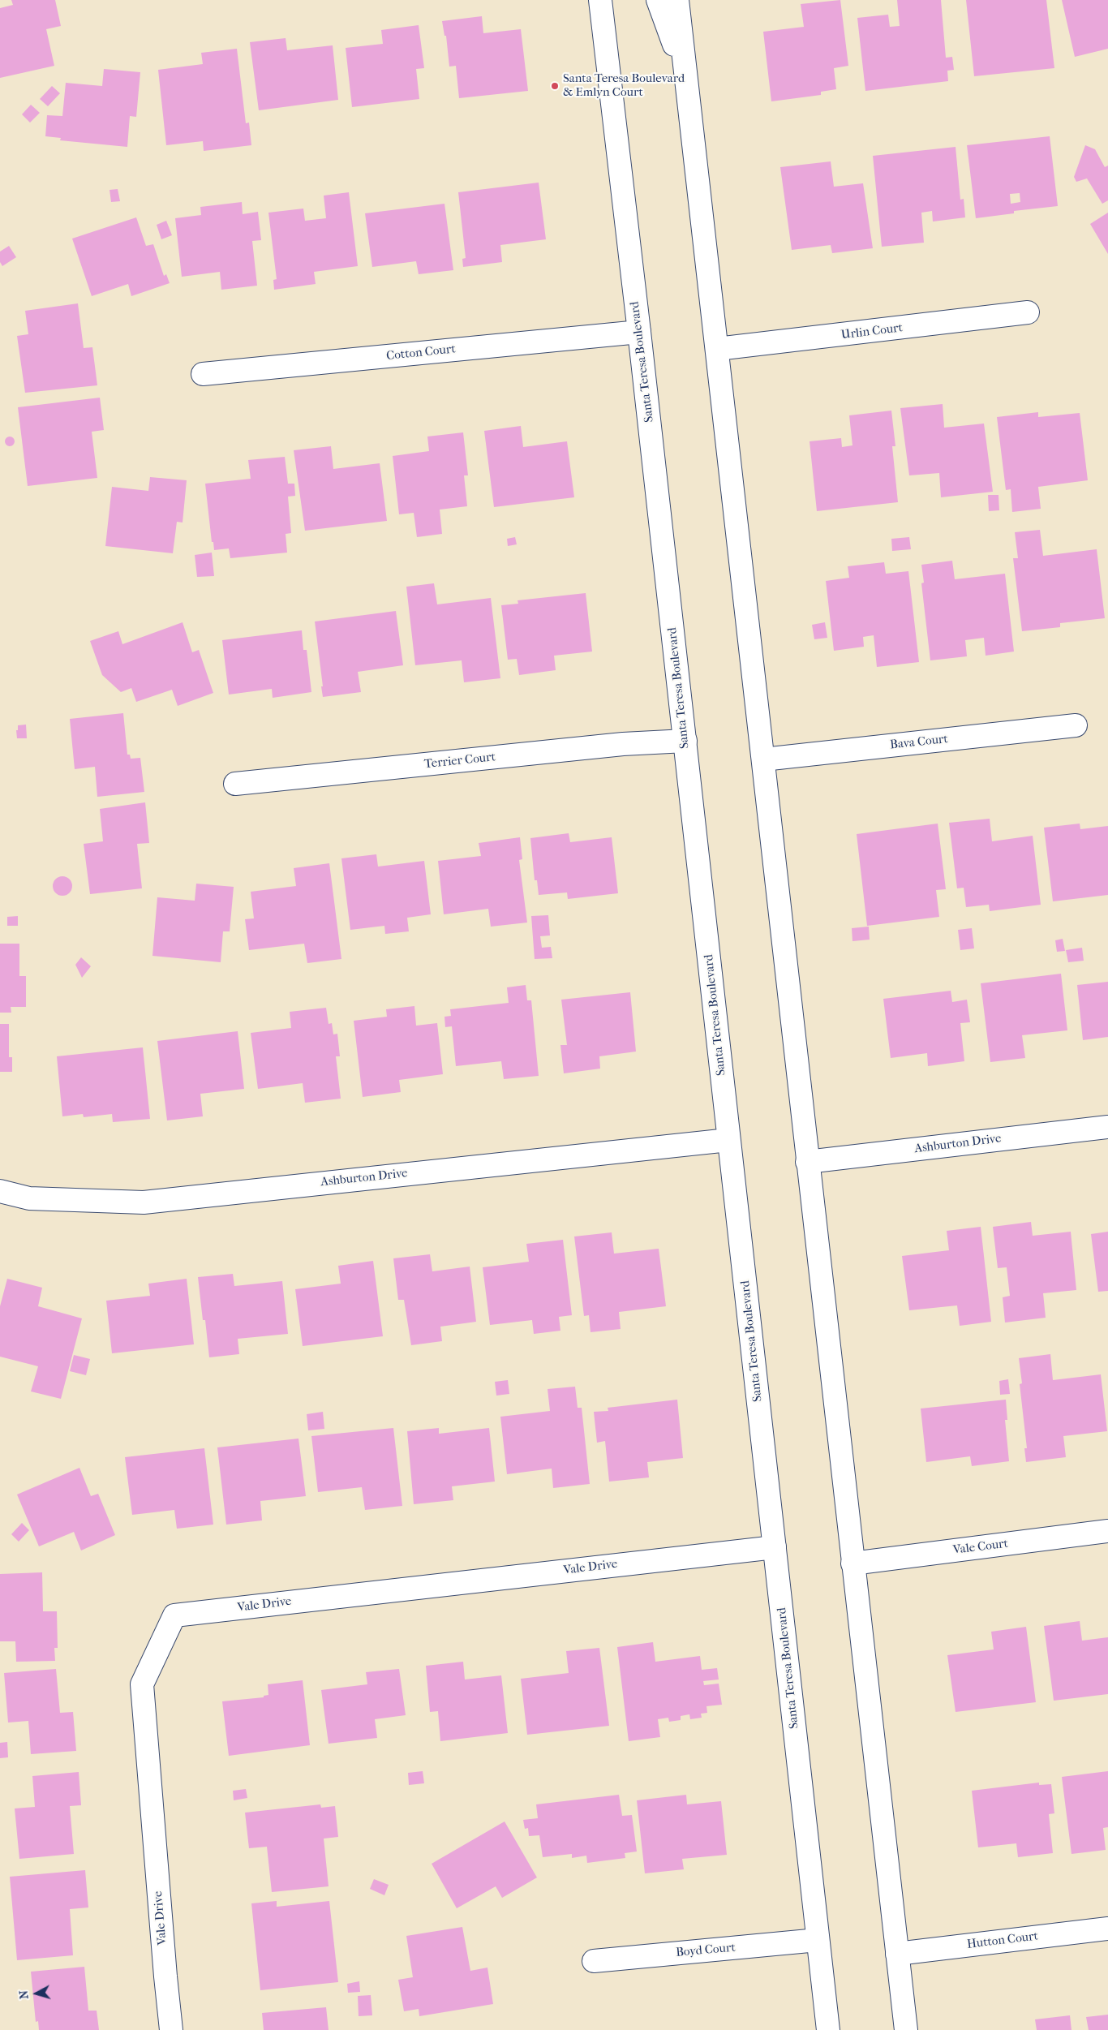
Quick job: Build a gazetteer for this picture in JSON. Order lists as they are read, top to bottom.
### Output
{
  "streets": {
    "street": [
      "Urlin Court",
      "Cotton Court",
      "Santa Teresa Boulevard",
      "Bava Court",
      "Terrier Court",
      "Ashburton Drive",
      "Vale Court",
      "Vale Drive",
      "Hutton Court",
      "Boyd Court"
    ]
  },
  "crossings": [
    ["Cotton Court", "Santa Teresa Boulevard"],
    ["Santa Teresa Boulevard", "Terrier Court"],
    ["Santa Teresa Boulevard", "Ashburton Drive"],
    ["Santa Teresa Boulevard", "Vale Drive"],
    ["Santa Teresa Boulevard", "Boyd Court"]
  ],
  "places": ["Santa Teresa Boulevard & Emlyn Court"],
  "north": "left"
}
